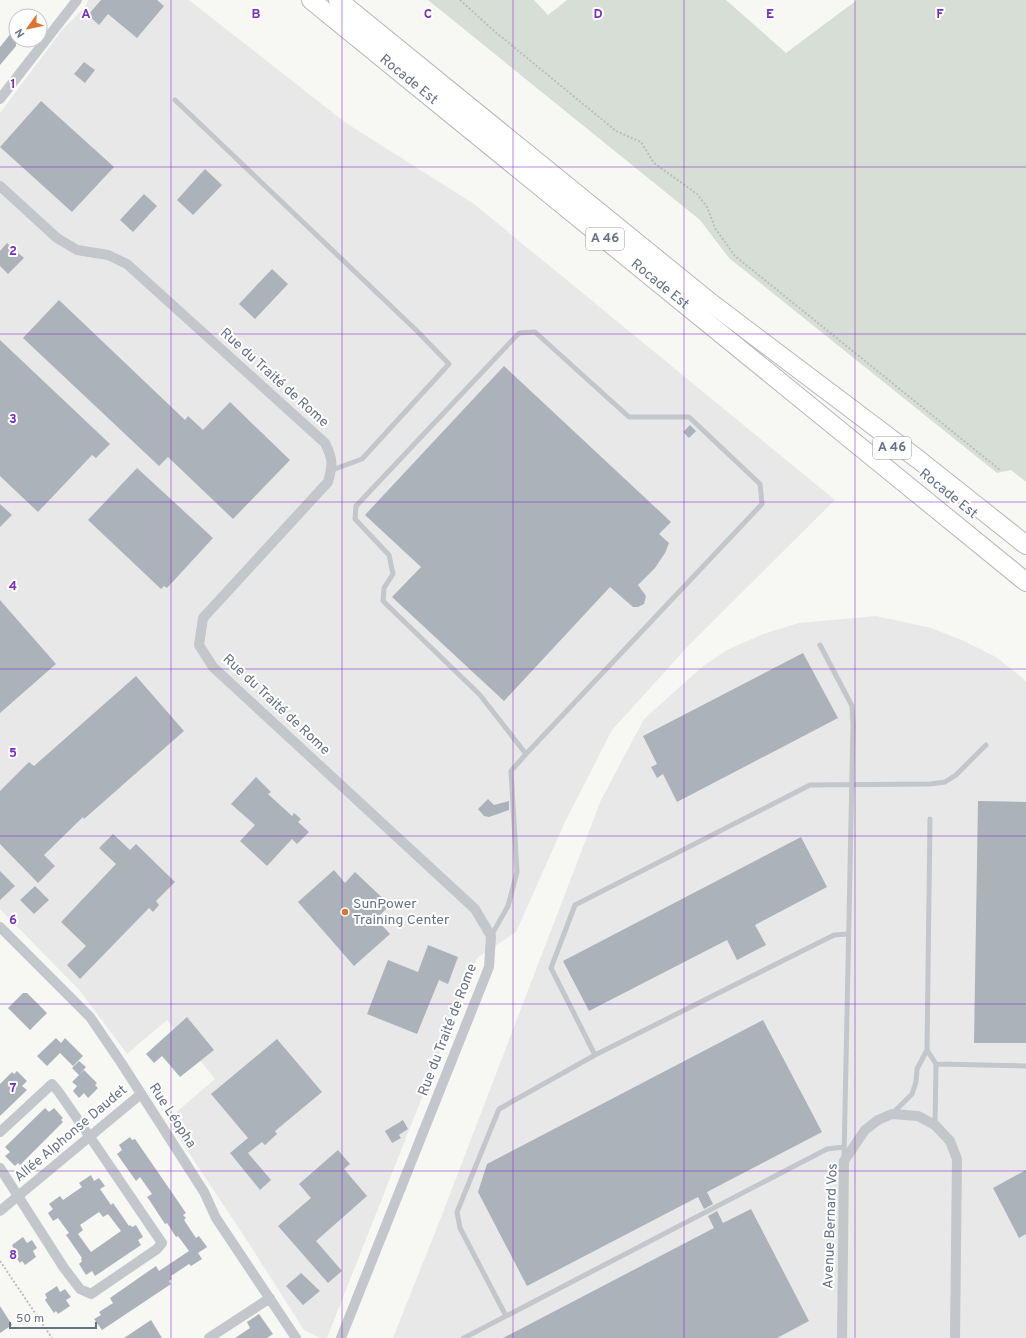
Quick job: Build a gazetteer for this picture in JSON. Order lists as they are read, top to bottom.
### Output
{
  "streets": {
    "highway": ["Rocade Est", "A 46"],
    "street": [
      "Rue du Traité de Rome",
      "Rue Léopha",
      "Allée Alphonse Daudet",
      "Avenue Bernard Vos"
    ]
  },
  "crossings": [
    ["Rue Léopha", "Allée Alphonse Daudet"]
  ],
  "places": ["SunPower Training Center"],
  "scale_bar": "50 m",
  "north": "bottom left",
  "grid": {
    "columns": [
      "A",
      "B",
      "C",
      "D",
      "E",
      "F"
    ],
    "rows": [
      "1",
      "2",
      "3",
      "4",
      "5",
      "6",
      "7",
      "8"
    ]
  }
}
